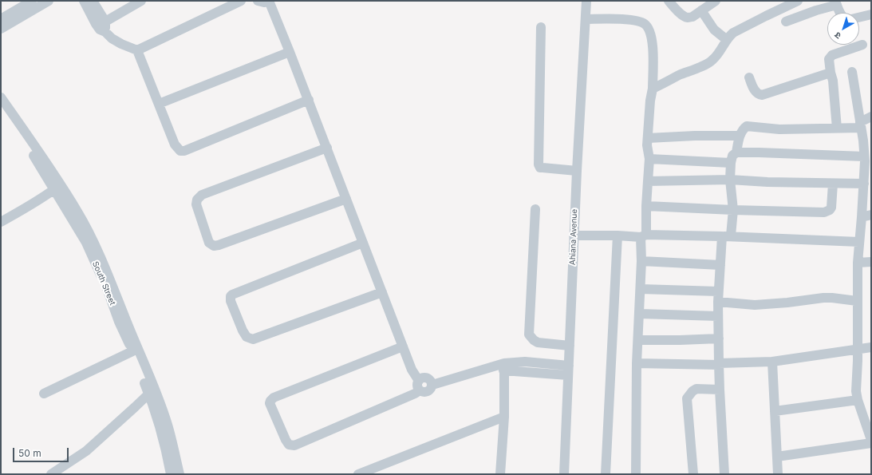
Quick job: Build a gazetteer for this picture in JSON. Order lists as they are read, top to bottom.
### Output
{
  "streets": {
    "street": ["Ahiana Avenue", "South Street"]
  },
  "scale_bar": "50 m",
  "north": "bottom left"
}
